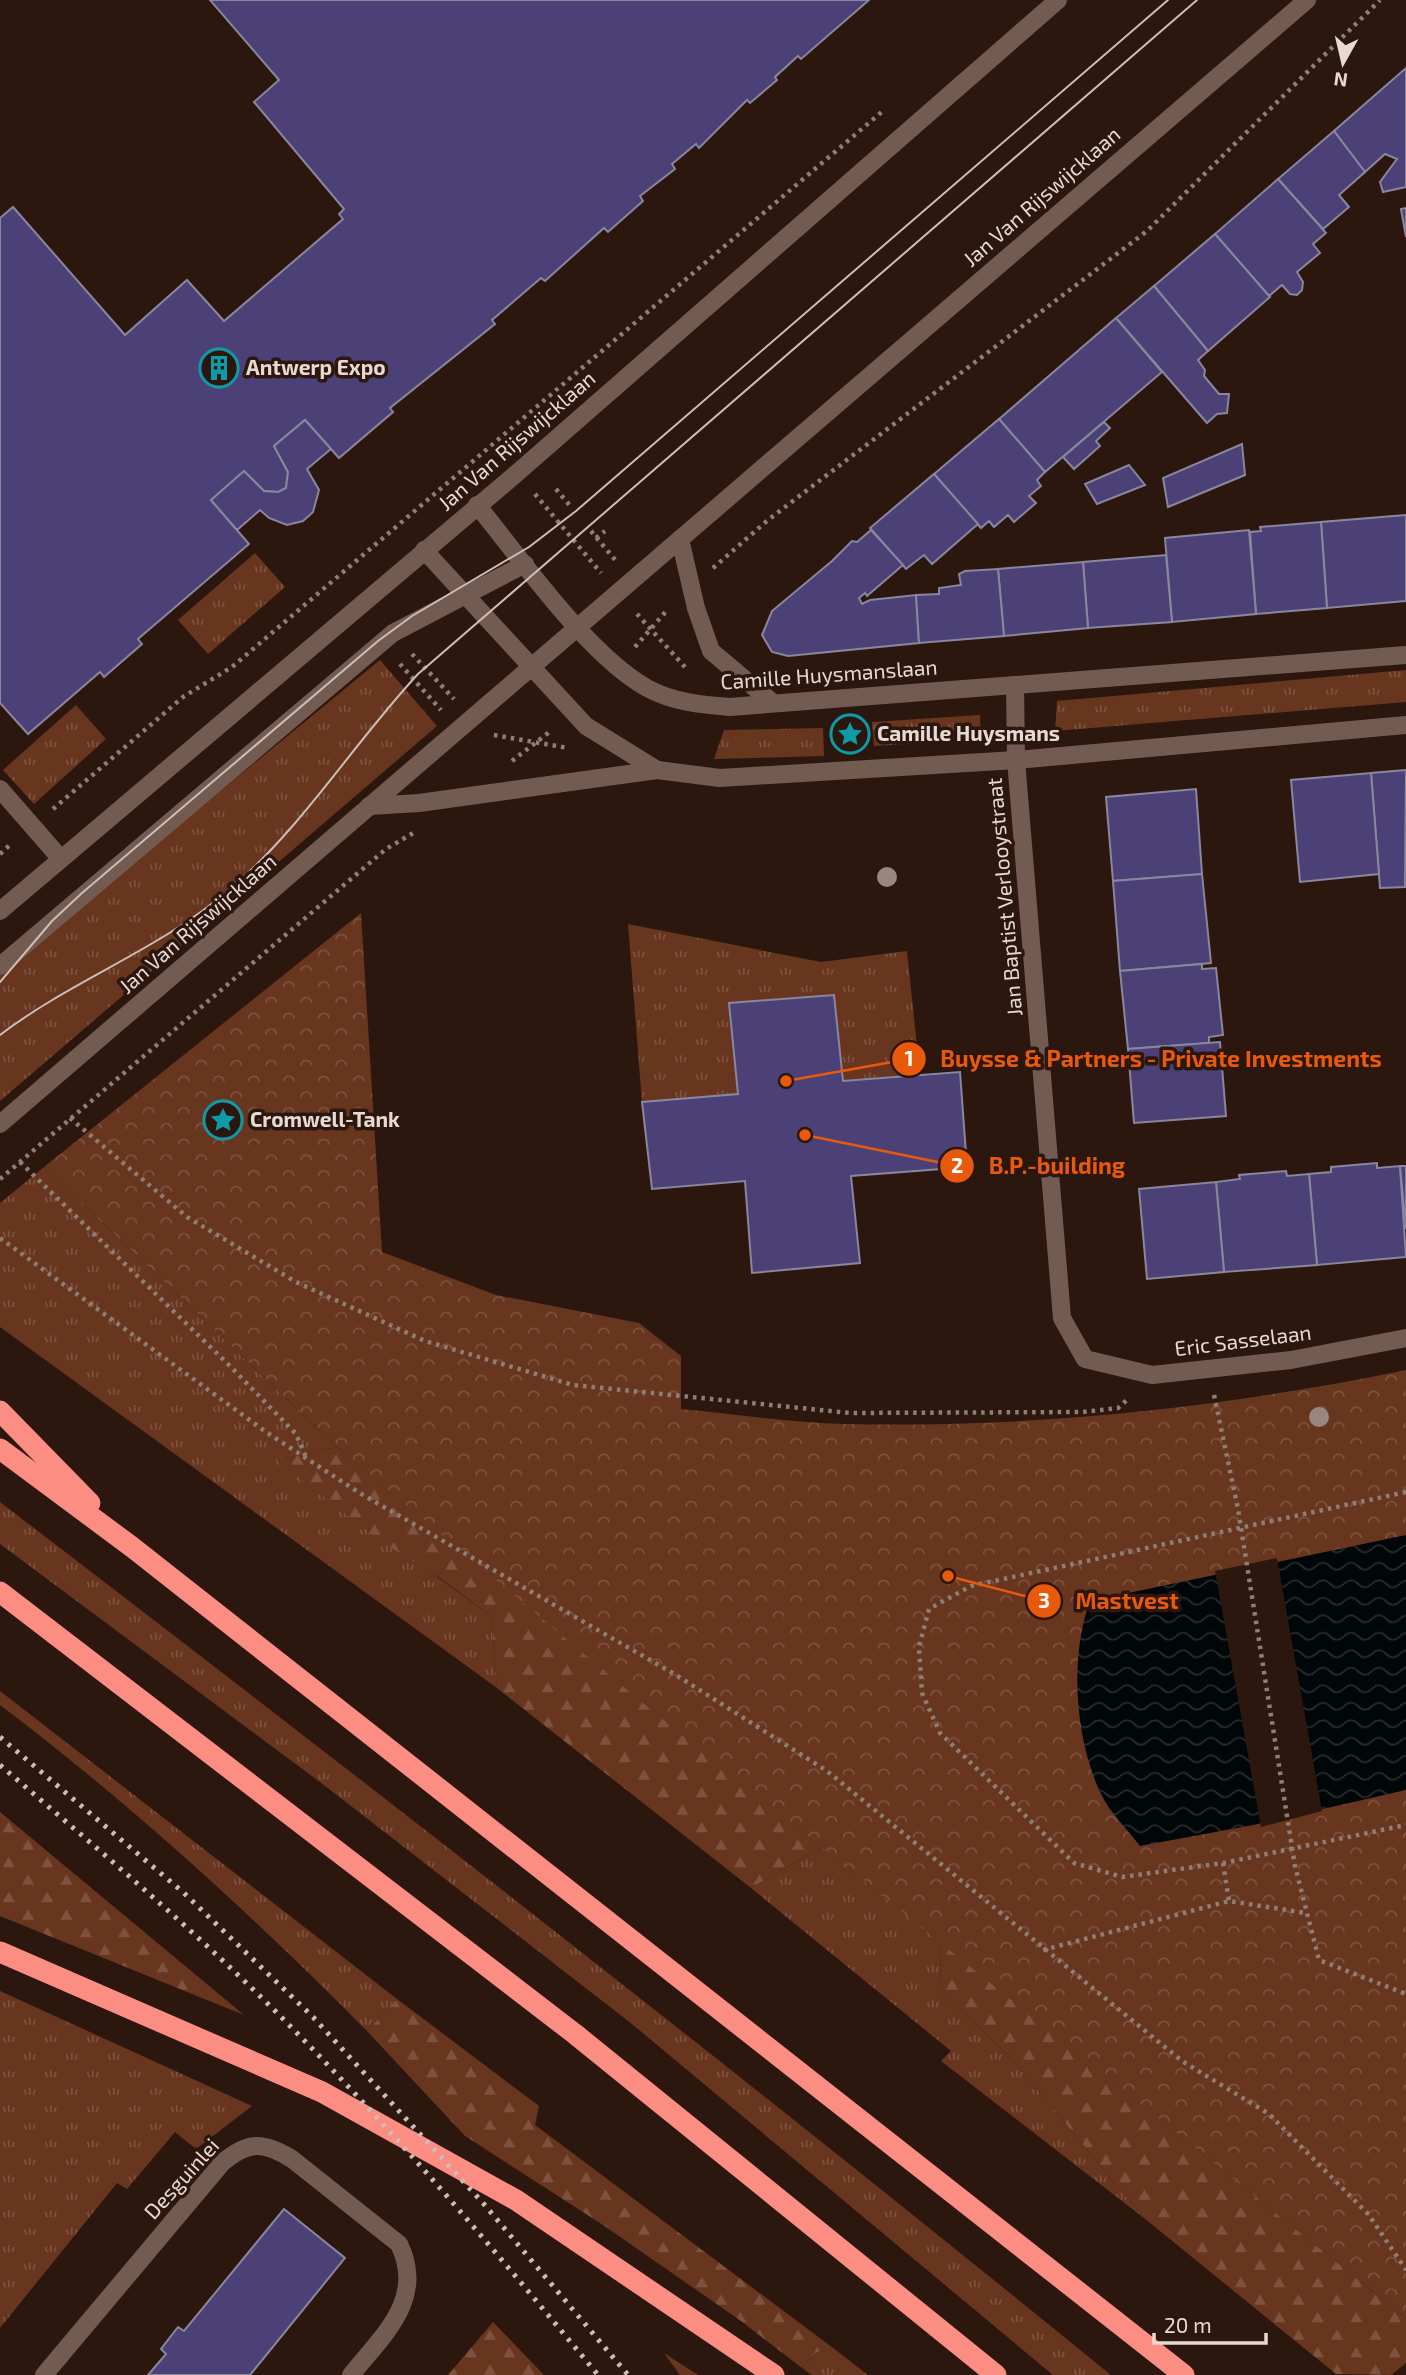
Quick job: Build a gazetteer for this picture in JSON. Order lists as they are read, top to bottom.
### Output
{
  "streets": {
    "street": [
      "Jan Van Rijswijcklaan",
      "Camille Huysmanslaan",
      "Jan Baptist Verlooystraat",
      "Eric Sasselaan",
      "Desguinlei"
    ]
  },
  "crossings": [
    ["Jan Van Rijswijcklaan", "Camille Huysmanslaan"],
    ["Jan Baptist Verlooystraat", "Eric Sasselaan"]
  ],
  "places": {
    "building": ["Antwerp Expo"],
    "place": ["Camille Huysmans", "Cromwell-Tank"],
    "other": ["Buysse & Partners - Private Investments", "B.P.-building", "Mastvest"]
  },
  "scale_bar": "20 m",
  "north": "bottom"
}
